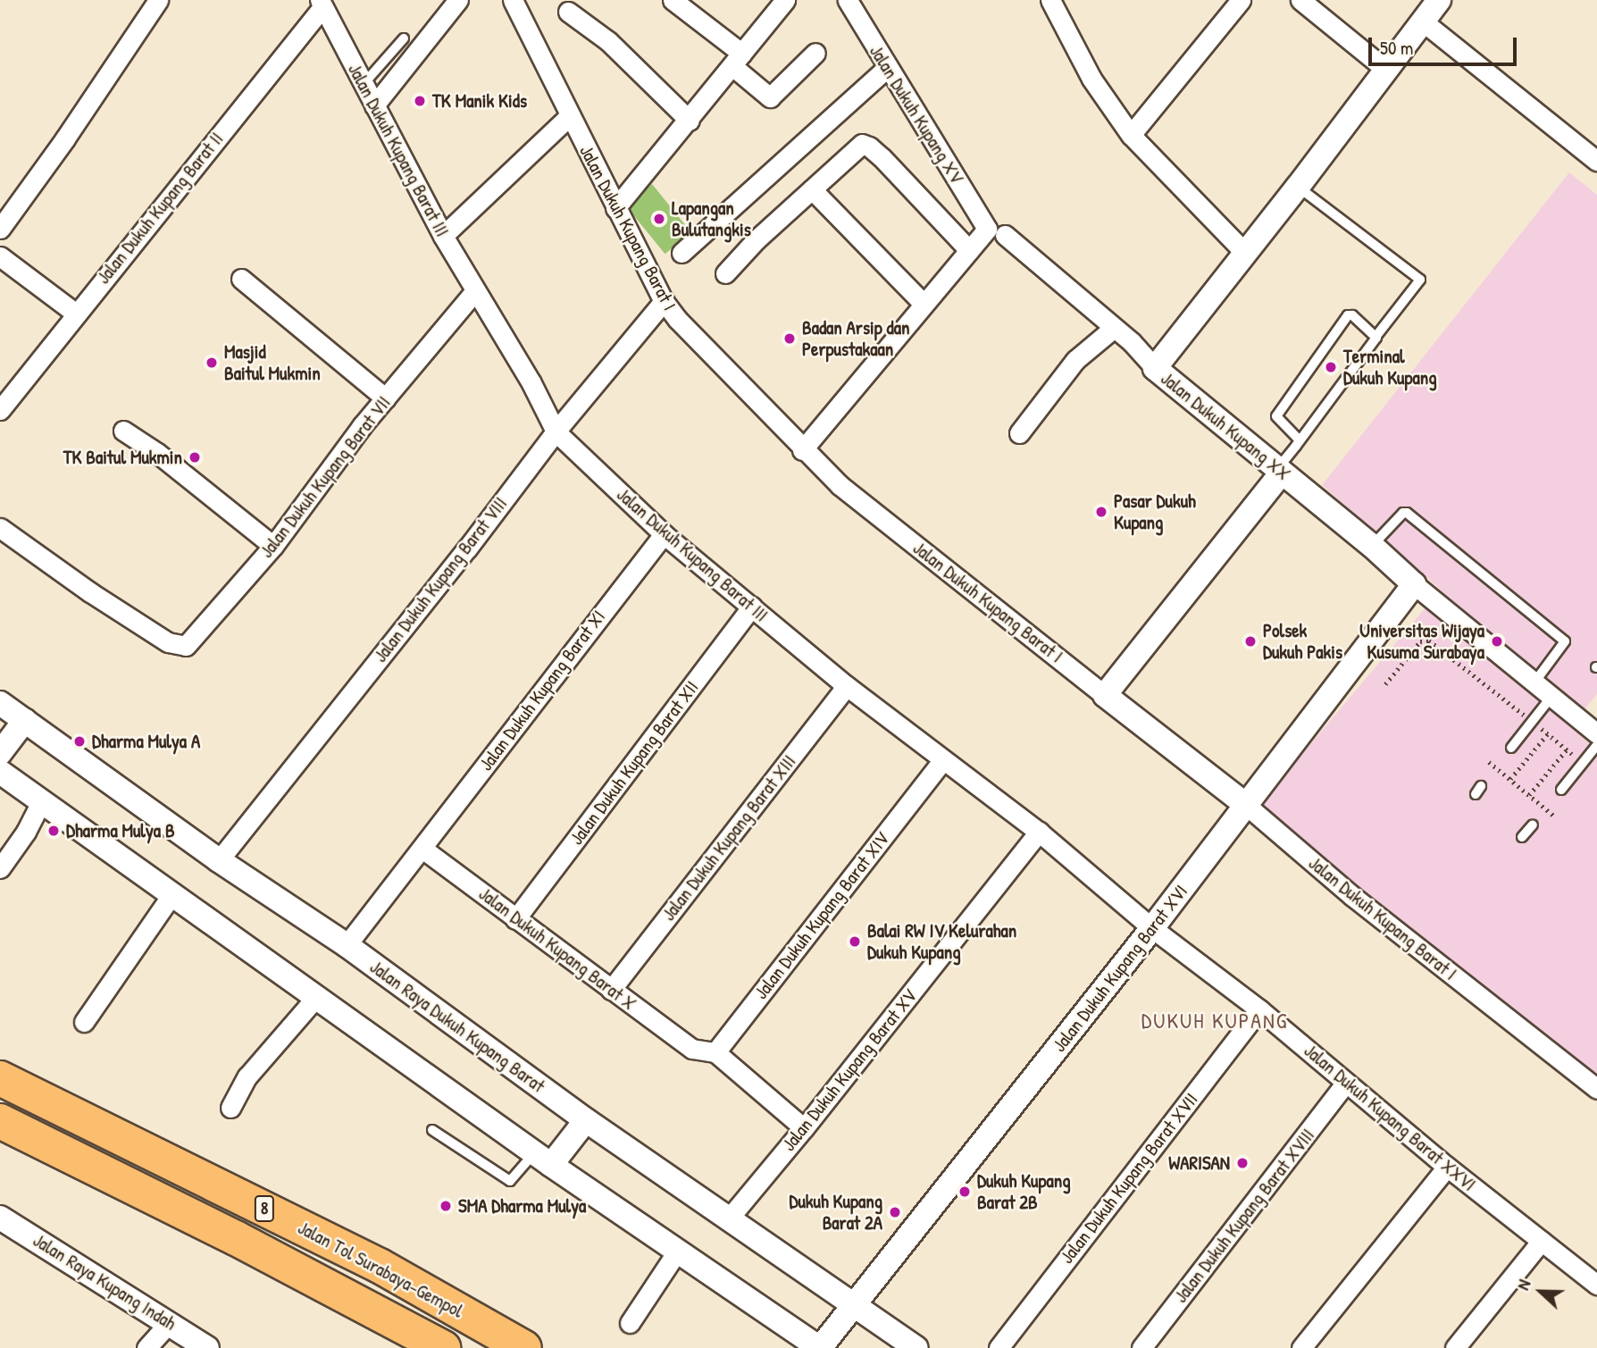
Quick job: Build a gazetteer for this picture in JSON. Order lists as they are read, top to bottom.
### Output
{
  "streets": {
    "highway": ["8", "Jalan Tol Surabaya–Gempol"],
    "street": [
      "Jalan Dukuh Kupang XV",
      "Jalan Dukuh Kupang Barat III",
      "Jalan Dukuh Kupang Barat II",
      "Jalan Dukuh Kupang Barat I",
      "Jalan Dukuh Kupang XX",
      "Jalan Dukuh Kupang Barat VII",
      "Jalan Dukuh Kupang Barat VIII",
      "Jalan Dukuh Kupang Barat XI",
      "Jalan Dukuh Kupang Barat XII",
      "Jalan Dukuh Kupang Barat XIII",
      "Jalan Dukuh Kupang Barat XIV",
      "Jalan Dukuh Kupang Barat X",
      "Jalan Dukuh Kupang Barat XVI",
      "Jalan Raya Dukuh Kupang Barat",
      "Jalan Dukuh Kupang Barat XV",
      "Jalan Dukuh Kupang Barat XXVI",
      "Jalan Dukuh Kupang Barat XVII",
      "Jalan Dukuh Kupang Barat XVIII",
      "Jalan Raya Kupang Indah"
    ]
  },
  "crossings": [
    ["Jalan Dukuh Kupang XV", "Jalan Dukuh Kupang XX"],
    ["Jalan Dukuh Kupang Barat III", "Jalan Dukuh Kupang Barat II"],
    ["Jalan Dukuh Kupang Barat III", "Jalan Dukuh Kupang Barat VII"],
    ["Jalan Dukuh Kupang Barat III", "Jalan Dukuh Kupang Barat VIII"],
    ["Jalan Dukuh Kupang Barat III", "Jalan Dukuh Kupang Barat XI"],
    ["Jalan Dukuh Kupang Barat III", "Jalan Dukuh Kupang Barat XII"],
    ["Jalan Dukuh Kupang Barat III", "Jalan Dukuh Kupang Barat XIII"],
    ["Jalan Dukuh Kupang Barat III", "Jalan Dukuh Kupang Barat XIV"],
    ["Jalan Dukuh Kupang Barat III", "Jalan Dukuh Kupang Barat XVI"],
    ["Jalan Dukuh Kupang Barat III", "Jalan Dukuh Kupang Barat XV"],
    ["Jalan Dukuh Kupang Barat III", "Jalan Dukuh Kupang Barat XXVI"],
    ["Jalan Dukuh Kupang Barat I", "Jalan Dukuh Kupang Barat VIII"],
    ["Jalan Dukuh Kupang Barat I", "Jalan Dukuh Kupang Barat XVI"],
    ["Jalan Dukuh Kupang XX", "Jalan Dukuh Kupang Barat XVI"],
    ["Jalan Dukuh Kupang Barat VIII", "Jalan Raya Dukuh Kupang Barat"],
    ["Jalan Dukuh Kupang Barat XI", "Jalan Dukuh Kupang Barat X"],
    ["Jalan Dukuh Kupang Barat XI", "Jalan Raya Dukuh Kupang Barat"],
    ["Jalan Dukuh Kupang Barat XII", "Jalan Dukuh Kupang Barat X"],
    ["Jalan Dukuh Kupang Barat XIII", "Jalan Dukuh Kupang Barat X"],
    ["Jalan Dukuh Kupang Barat XIV", "Jalan Dukuh Kupang Barat X"],
    ["Jalan Dukuh Kupang Barat XVI", "Jalan Raya Dukuh Kupang Barat"],
    ["Jalan Dukuh Kupang Barat XVI", "Jalan Dukuh Kupang Barat XXVI"],
    ["Jalan Raya Dukuh Kupang Barat", "Jalan Dukuh Kupang Barat XV"],
    ["Jalan Dukuh Kupang Barat XXVI", "Jalan Dukuh Kupang Barat XVII"],
    ["Jalan Dukuh Kupang Barat XXVI", "Jalan Dukuh Kupang Barat XVIII"]
  ],
  "districts": ["DUKUH KUPANG"],
  "places": [
    "TK Manik Kids",
    "Lapangan Bulutangkis",
    "Badan Arsip dan Perpustakaan",
    "Masjid Baitul Mukmin",
    "Terminal Dukuh Kupang",
    "TK Baitul Mukmin",
    "Pasar Dukuh Kupang",
    "Polsek Dukuh Pakis",
    "Universitas Wijaya Kusuma Surabaya",
    "Dharma Mulya A",
    "Dharma Mulya B",
    "Balai RW IV Kelurahan Dukuh Kupang",
    "WARISAN",
    "Dukuh Kupang Barat 2B",
    "SMA Dharma Mulya",
    "Dukuh Kupang Barat 2A"
  ],
  "scale_bar": "50 m",
  "north": "left"
}
